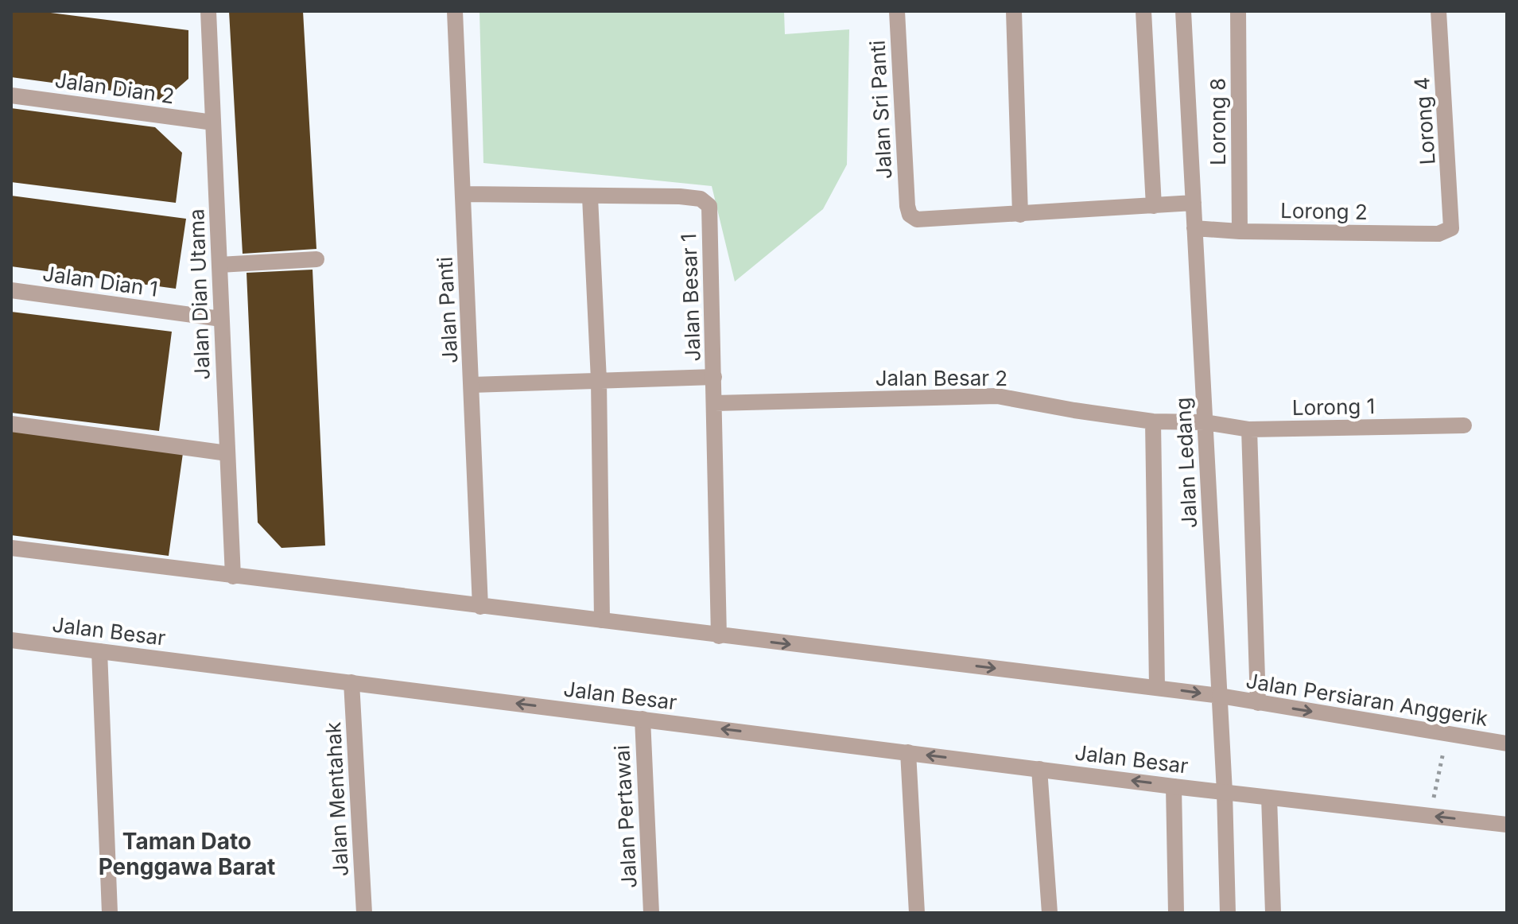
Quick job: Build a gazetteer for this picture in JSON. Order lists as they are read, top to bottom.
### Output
{
  "streets": {
    "street": [
      "Jalan Dian 2",
      "Jalan Sri Panti",
      "Lorong 4",
      "Lorong 8",
      "Lorong 2",
      "Jalan Dian 1",
      "Jalan Dian Utama",
      "Jalan Besar 1",
      "Jalan Panti",
      "Jalan Besar 2",
      "Lorong 1",
      "Jalan Ledang",
      "Jalan Besar",
      "Jalan Persiaran Anggerik",
      "Jalan Mentahak",
      "Jalan Pertawai"
    ]
  },
  "crossings": [
    ["Jalan Dian 2", "Jalan Dian Utama"],
    ["Lorong 4", "Lorong 2"],
    ["Lorong 8", "Lorong 2"],
    ["Lorong 2", "Jalan Ledang"],
    ["Jalan Dian 1", "Jalan Dian Utama"],
    ["Jalan Besar 1", "Jalan Panti"],
    ["Jalan Besar 1", "Jalan Besar 2"],
    ["Jalan Besar 2", "Lorong 1"],
    ["Jalan Besar 2", "Jalan Ledang"],
    ["Lorong 1", "Jalan Ledang"],
    ["Jalan Ledang", "Jalan Besar"],
    ["Jalan Ledang", "Jalan Persiaran Anggerik"],
    ["Jalan Besar", "Jalan Mentahak"],
    ["Jalan Besar", "Jalan Pertawai"]
  ],
  "districts": ["Taman Dato Penggawa Barat"]
}
